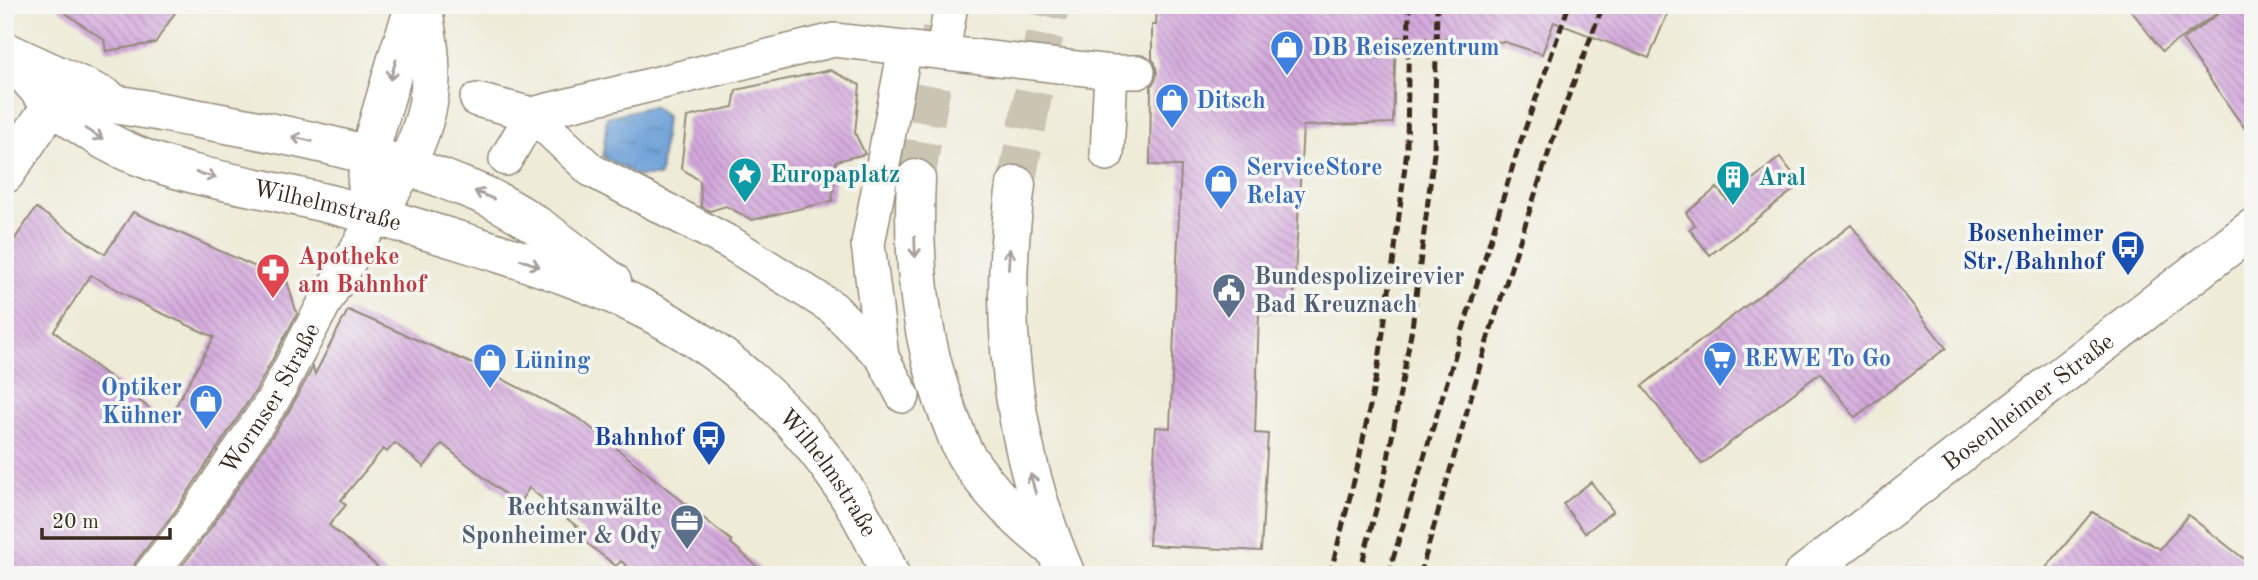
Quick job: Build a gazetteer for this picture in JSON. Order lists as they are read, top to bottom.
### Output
{
  "streets": {
    "main road": ["Wilhelmstraße", "Bosenheimer Straße"],
    "street": ["Wormser Straße"]
  },
  "crossings": [
    ["Wilhelmstraße", "Wormser Straße"]
  ],
  "places": {
    "shop": [
      "DB Reisezentrum",
      "Ditsch",
      "ServiceStore Relay",
      "Lüning",
      "Optiker Kühner"
    ],
    "place": ["Europaplatz"],
    "building": ["Aral"],
    "bus stop": ["Bosenheimer Str./Bahnhof", "Bahnhof"],
    "pharmacy": ["Apotheke am Bahnhof"],
    "public building": ["Bundespolizeirevier Bad Kreuznach"],
    "supermarket": ["REWE To Go"],
    "office": ["Rechtsanwälte Sponheimer & Ody"]
  },
  "scale_bar": "20 m"
}
